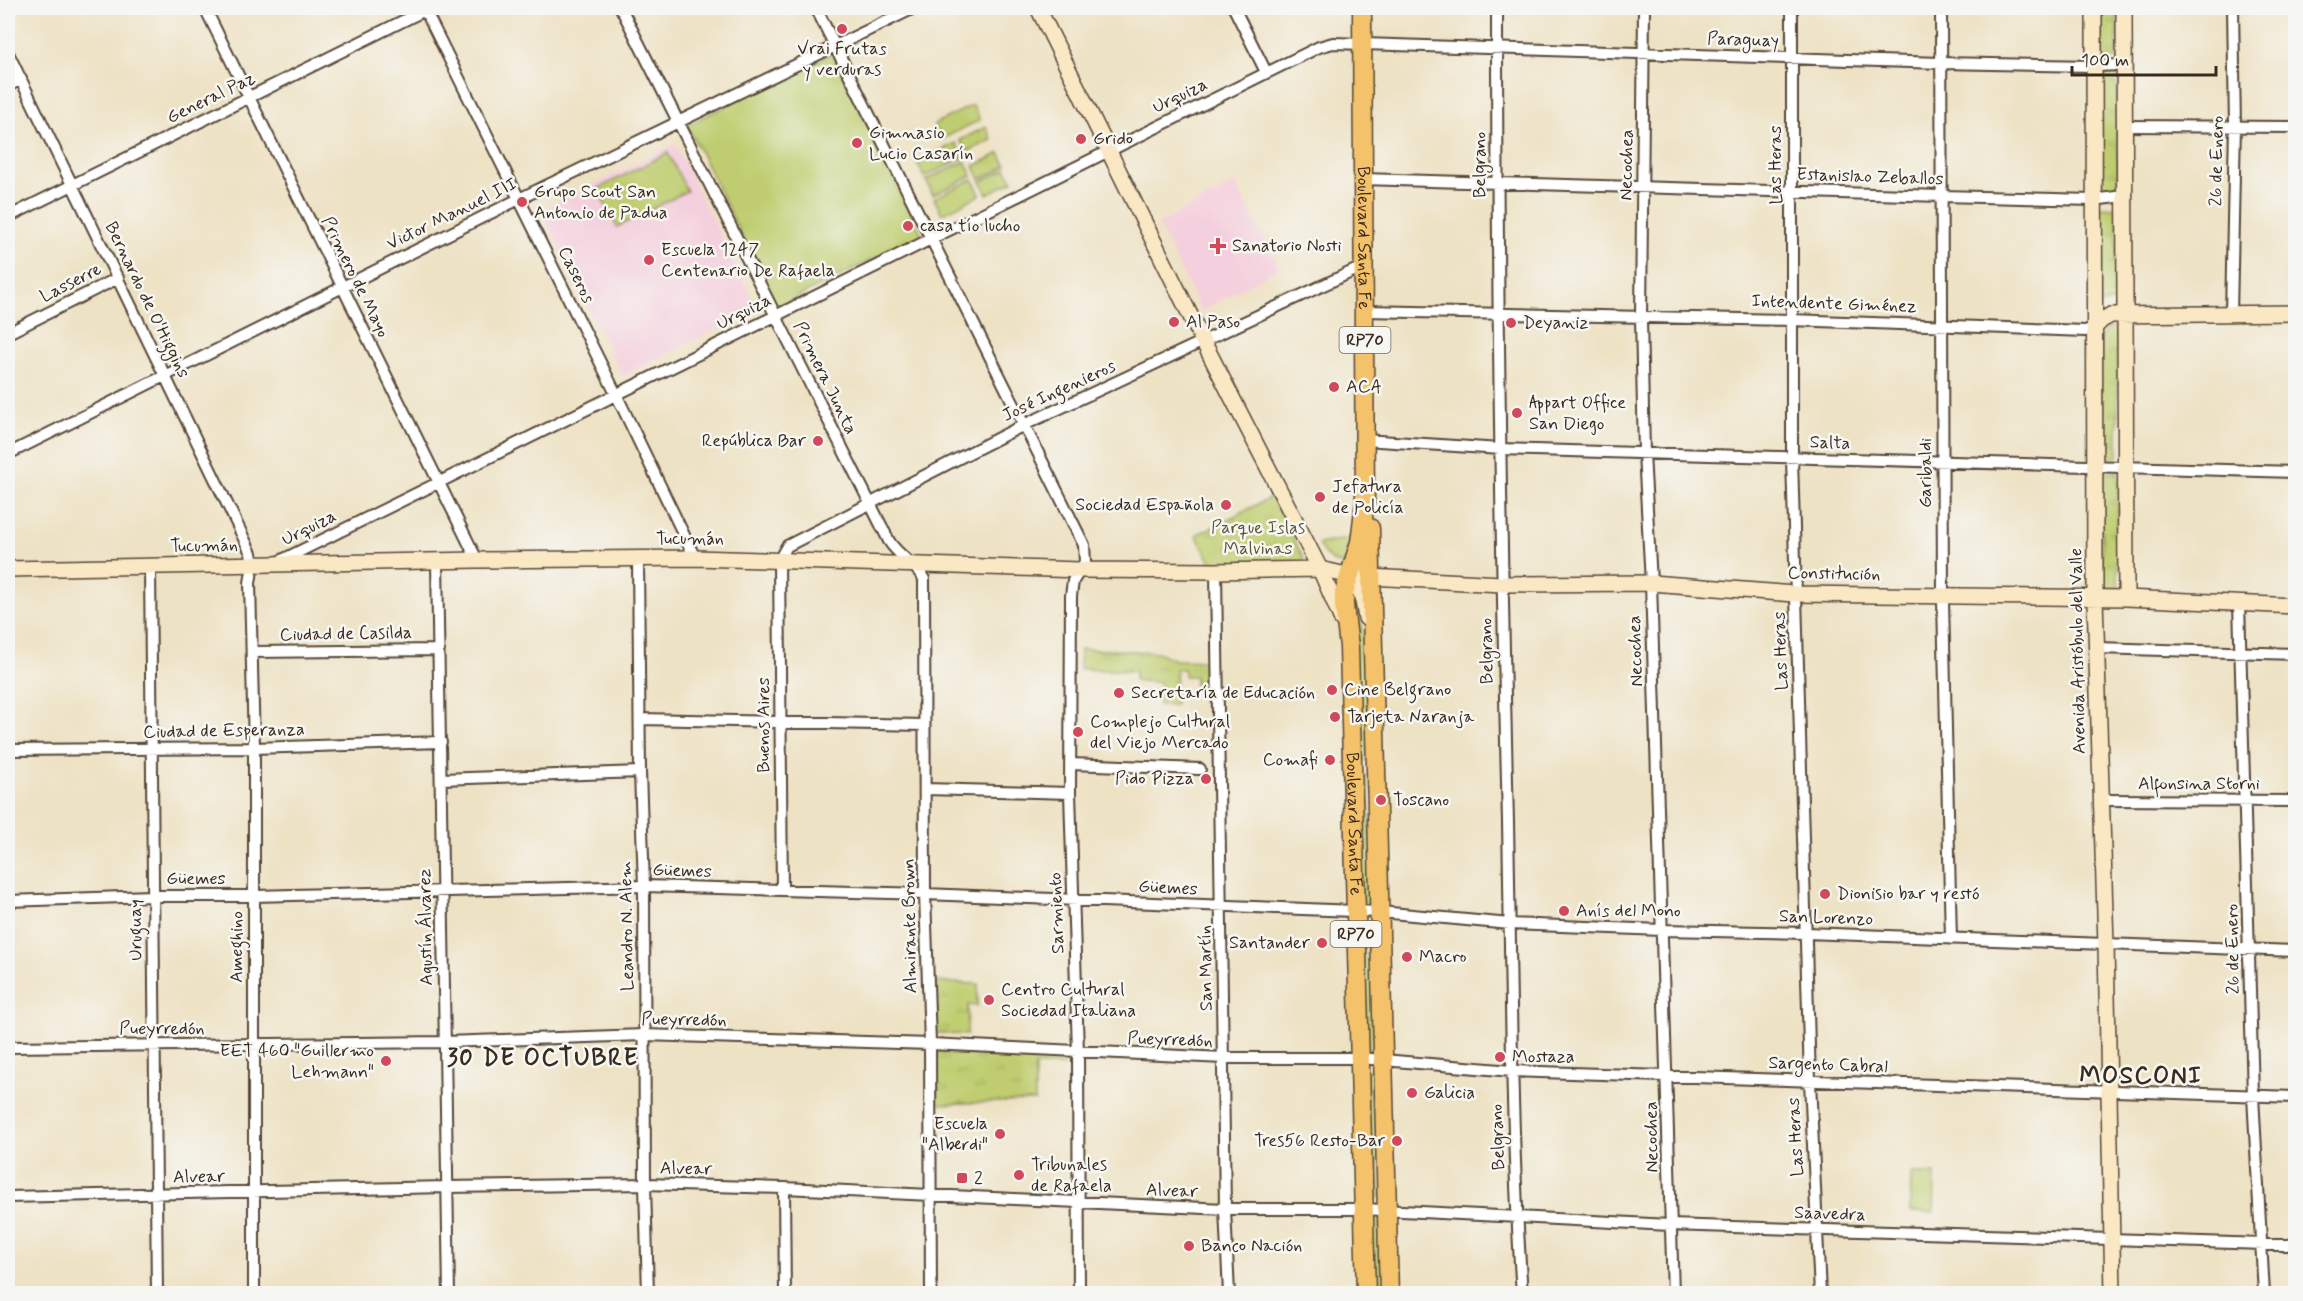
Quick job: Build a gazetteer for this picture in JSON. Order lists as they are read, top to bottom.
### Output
{
  "streets": {
    "main road": ["Boulevard Santa Fe", "RP70"],
    "street": [
      "Paraguay",
      "Urquiza",
      "General Paz",
      "26 de Enero",
      "Belgrano",
      "Necochea",
      "Las Heras",
      "Estanislao Zeballos",
      "Victor Manuel III",
      "Caseros",
      "Primero de Mayo",
      "Lasserre",
      "Bernardo de O'Higgins",
      "Intendente Giménez",
      "Primera Junta",
      "José Ingenieros",
      "Salta",
      "Garibaldi",
      "Tucumán",
      "Constitución",
      "Ciudad de Casilda",
      "Avenida Aristóbulo del Valle",
      "Buenos Aires",
      "Ciudad de Esperanza",
      "Alfonsina Storni",
      "Güemes",
      "Sarmiento",
      "San Lorenzo",
      "Leandro N. Alem",
      "Almirante Brown",
      "Agustín Álvarez",
      "Uruguay",
      "Ameghino",
      "San Martín",
      "Pueyrredón",
      "Sargento Cabral",
      "Alvear",
      "Saavedra"
    ]
  },
  "crossings": [
    ["Paraguay", "Urquiza"],
    ["Paraguay", "Belgrano"],
    ["Paraguay", "Necochea"],
    ["Paraguay", "Las Heras"],
    ["Paraguay", "Boulevard Santa Fe"],
    ["Paraguay", "Garibaldi"],
    ["Paraguay", "Avenida Aristóbulo del Valle"],
    ["Urquiza", "Boulevard Santa Fe"],
    ["Urquiza", "Caseros"],
    ["Urquiza", "Primero de Mayo"],
    ["Urquiza", "Primera Junta"],
    ["Urquiza", "Tucumán"],
    ["Urquiza", "Sarmiento"],
    ["General Paz", "Caseros"],
    ["General Paz", "Primero de Mayo"],
    ["General Paz", "Bernardo de O'Higgins"],
    ["26 de Enero", "Intendente Giménez"],
    ["26 de Enero", "Constitución"],
    ["26 de Enero", "Alfonsina Storni"],
    ["26 de Enero", "San Lorenzo"],
    ["26 de Enero", "Sargento Cabral"],
    ["26 de Enero", "Saavedra"],
    ["Belgrano", "Estanislao Zeballos"],
    ["Belgrano", "Intendente Giménez"],
    ["Belgrano", "Salta"],
    ["Belgrano", "Constitución"],
    ["Belgrano", "San Lorenzo"],
    ["Belgrano", "Sargento Cabral"],
    ["Belgrano", "Saavedra"],
    ["Necochea", "Estanislao Zeballos"],
    ["Necochea", "Intendente Giménez"],
    ["Necochea", "Salta"],
    ["Necochea", "Constitución"],
    ["Necochea", "San Lorenzo"],
    ["Necochea", "Sargento Cabral"],
    ["Necochea", "Saavedra"],
    ["Las Heras", "Estanislao Zeballos"],
    ["Las Heras", "Intendente Giménez"],
    ["Las Heras", "Salta"],
    ["Las Heras", "Constitución"],
    ["Las Heras", "San Lorenzo"],
    ["Las Heras", "Sargento Cabral"],
    ["Las Heras", "Saavedra"],
    ["Estanislao Zeballos", "Boulevard Santa Fe"],
    ["Estanislao Zeballos", "Garibaldi"],
    ["Estanislao Zeballos", "Avenida Aristóbulo del Valle"],
    ["Victor Manuel III", "Caseros"],
    ["Victor Manuel III", "Primero de Mayo"],
    ["Victor Manuel III", "Bernardo de O'Higgins"],
    ["Victor Manuel III", "Primera Junta"],
    ["Victor Manuel III", "Sarmiento"],
    ["Boulevard Santa Fe", "Intendente Giménez"],
    ["Boulevard Santa Fe", "José Ingenieros"],
    ["Boulevard Santa Fe", "Salta"],
    ["Boulevard Santa Fe", "Tucumán"],
    ["Boulevard Santa Fe", "Constitución"],
    ["Boulevard Santa Fe", "Güemes"],
    ["Boulevard Santa Fe", "San Lorenzo"],
    ["Boulevard Santa Fe", "Pueyrredón"],
    ["Boulevard Santa Fe", "Sargento Cabral"],
    ["Boulevard Santa Fe", "Alvear"],
    ["Boulevard Santa Fe", "Saavedra"],
    ["Caseros", "Tucumán"],
    ["Primero de Mayo", "Tucumán"],
    ["Lasserre", "Bernardo de O'Higgins"],
    ["Bernardo de O'Higgins", "Tucumán"],
    ["Bernardo de O'Higgins", "Ameghino"],
    ["Intendente Giménez", "Garibaldi"],
    ["Intendente Giménez", "Avenida Aristóbulo del Valle"],
    ["Primera Junta", "José Ingenieros"],
    ["Primera Junta", "Tucumán"],
    ["Primera Junta", "Almirante Brown"],
    ["José Ingenieros", "Tucumán"],
    ["José Ingenieros", "Buenos Aires"],
    ["José Ingenieros", "Sarmiento"],
    ["Salta", "Garibaldi"],
    ["Salta", "Avenida Aristóbulo del Valle"],
    ["Garibaldi", "Constitución"],
    ["Garibaldi", "San Lorenzo"],
    ["Tucumán", "Constitución"],
    ["Tucumán", "Buenos Aires"],
    ["Tucumán", "Sarmiento"],
    ["Tucumán", "Leandro N. Alem"],
    ["Tucumán", "Almirante Brown"],
    ["Tucumán", "Agustín Álvarez"],
    ["Tucumán", "Uruguay"],
    ["Tucumán", "Ameghino"],
    ["Tucumán", "San Martín"],
    ["Constitución", "Avenida Aristóbulo del Valle"],
    ["Ciudad de Casilda", "Agustín Álvarez"],
    ["Ciudad de Casilda", "Ameghino"],
    ["Avenida Aristóbulo del Valle", "Alfonsina Storni"],
    ["Avenida Aristóbulo del Valle", "San Lorenzo"],
    ["Avenida Aristóbulo del Valle", "Sargento Cabral"],
    ["Avenida Aristóbulo del Valle", "Saavedra"],
    ["Buenos Aires", "Güemes"],
    ["Ciudad de Esperanza", "Agustín Álvarez"],
    ["Ciudad de Esperanza", "Uruguay"],
    ["Ciudad de Esperanza", "Ameghino"],
    ["Güemes", "Sarmiento"],
    ["Güemes", "San Lorenzo"],
    ["Güemes", "Leandro N. Alem"],
    ["Güemes", "Almirante Brown"],
    ["Güemes", "Agustín Álvarez"],
    ["Güemes", "Uruguay"],
    ["Güemes", "Ameghino"],
    ["Güemes", "San Martín"],
    ["Sarmiento", "Pueyrredón"],
    ["Sarmiento", "Alvear"],
    ["Leandro N. Alem", "Pueyrredón"],
    ["Leandro N. Alem", "Alvear"],
    ["Almirante Brown", "Pueyrredón"],
    ["Almirante Brown", "Alvear"],
    ["Agustín Álvarez", "Pueyrredón"],
    ["Agustín Álvarez", "Alvear"],
    ["Uruguay", "Pueyrredón"],
    ["Uruguay", "Alvear"],
    ["Ameghino", "Pueyrredón"],
    ["Ameghino", "Alvear"],
    ["San Martín", "Pueyrredón"],
    ["San Martín", "Alvear"],
    ["Pueyrredón", "Sargento Cabral"],
    ["Alvear", "Saavedra"]
  ],
  "districts": ["30 DE OCTUBRE", "MOSCONI"],
  "parks": ["Parque Islas Malvinas"],
  "places": {
    "other": [
      "Vrai Frutas y verduras",
      "Grido",
      "Gimnasio Lucio Casarín",
      "Grupo Scout San Antonio de Padua",
      "casa tío lucho",
      "Escuela 1247 Centenario De Rafaela",
      "Al Paso",
      "Deyaniz",
      "ACA",
      "Appart Office San Diego",
      "República Bar",
      "Jefatura de Policía",
      "Sociedad Española",
      "Cine Belgrano",
      "Secretaría de Educación",
      "Tarjeta Naranja",
      "Complejo Cultural del Viejo Mercado",
      "Comafi",
      "Pido Pizza",
      "Toscano",
      "Dionisio bar y restó",
      "Anís del Mono",
      "Santander",
      "Macro",
      "Centro Cultural Sociedad Italiana",
      "Mostaza",
      "EET 460 \"Guillermo Lehmann\"",
      "Galicia",
      "Escuela \"Alberdi\"",
      "Tres56 Resto-Bar",
      "Tribunales de Rafaela",
      "Banco Nación"
    ],
    "health": ["Sanatorio Nosti"],
    "transit": ["2"]
  },
  "scale_bar": "100 m"
}
